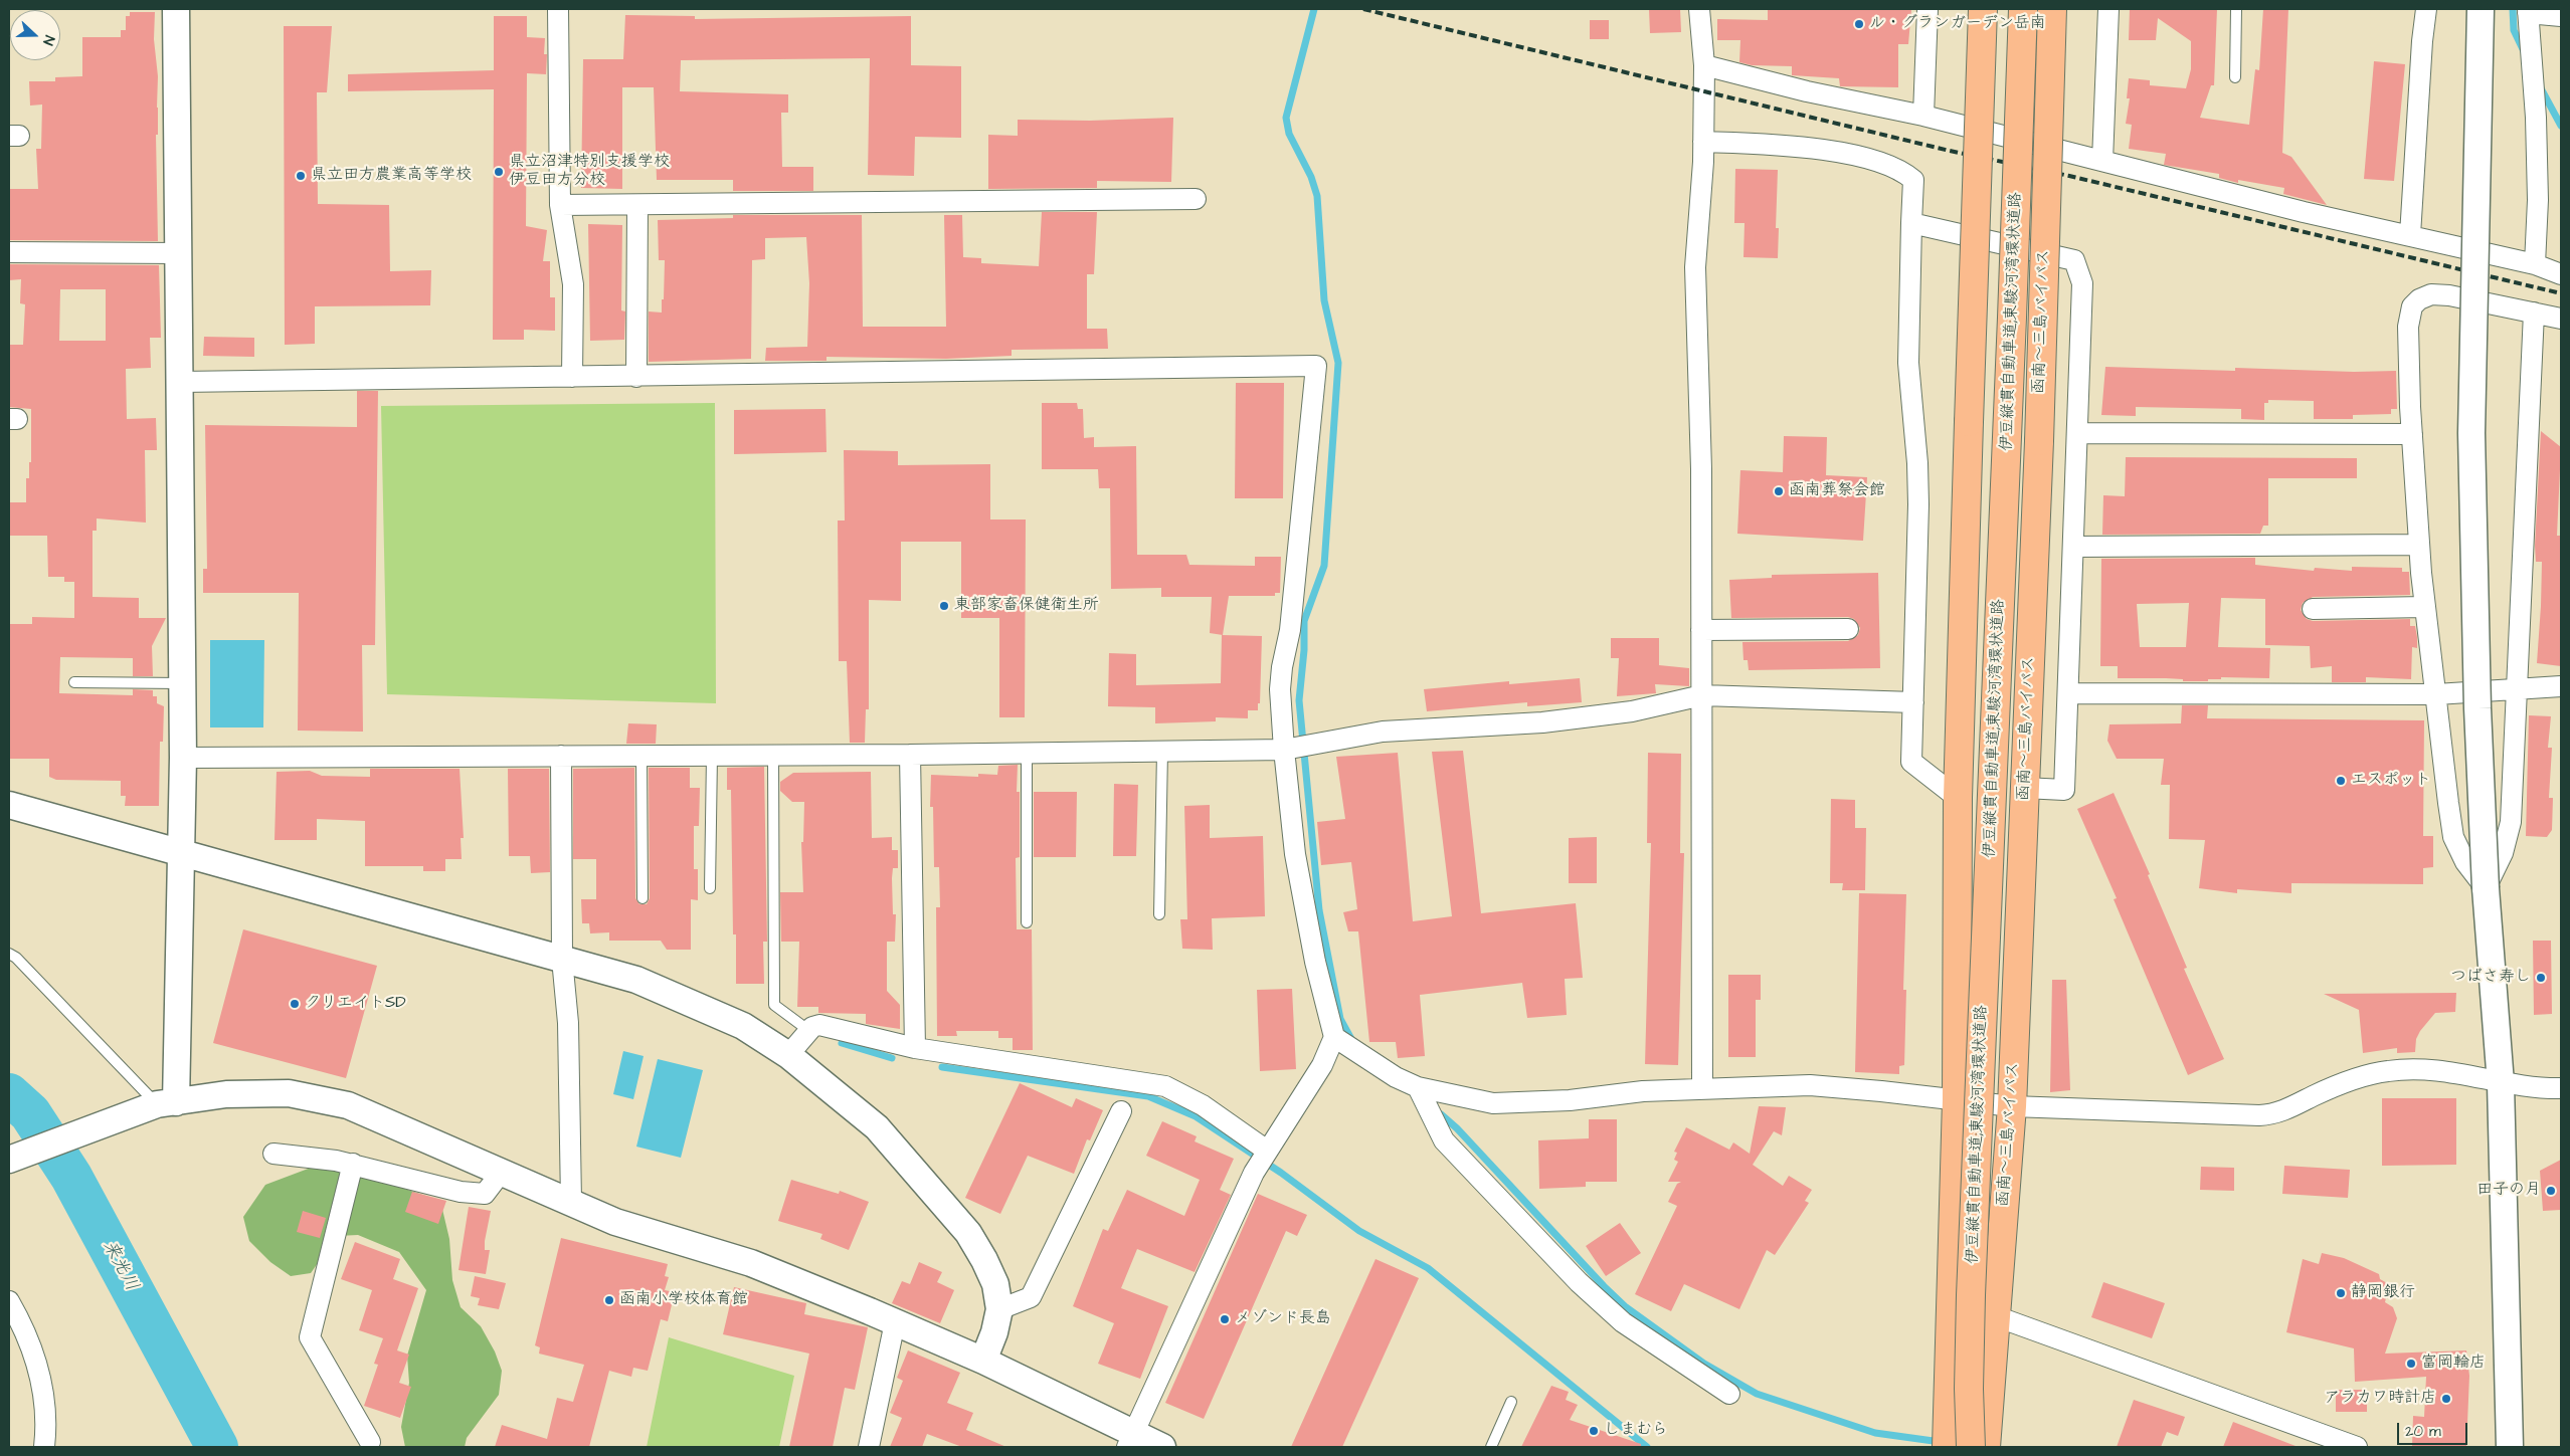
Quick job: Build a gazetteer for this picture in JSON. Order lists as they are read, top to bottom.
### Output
{
  "streets": {
    "highway": ["伊豆縦貫自動車道;東駿河湾環状道路", "函南～三島バイパス"]
  },
  "water": ["来光川"],
  "places": [
    "ル・グランガーデン岳南",
    "県立沼津特別支援学校 伊豆田方分校",
    "県立田方農業高等学校",
    "函南葬祭会館",
    "東部家畜保健衛生所",
    "エスポット",
    "つばさ寿し",
    "クリエイトSD",
    "田子の月",
    "静岡銀行",
    "函南小学校体育館",
    "メゾンド長島",
    "富岡輪店",
    "アラカワ時計店",
    "しまむら"
  ],
  "scale_bar": "20 m",
  "north": "right"
}
